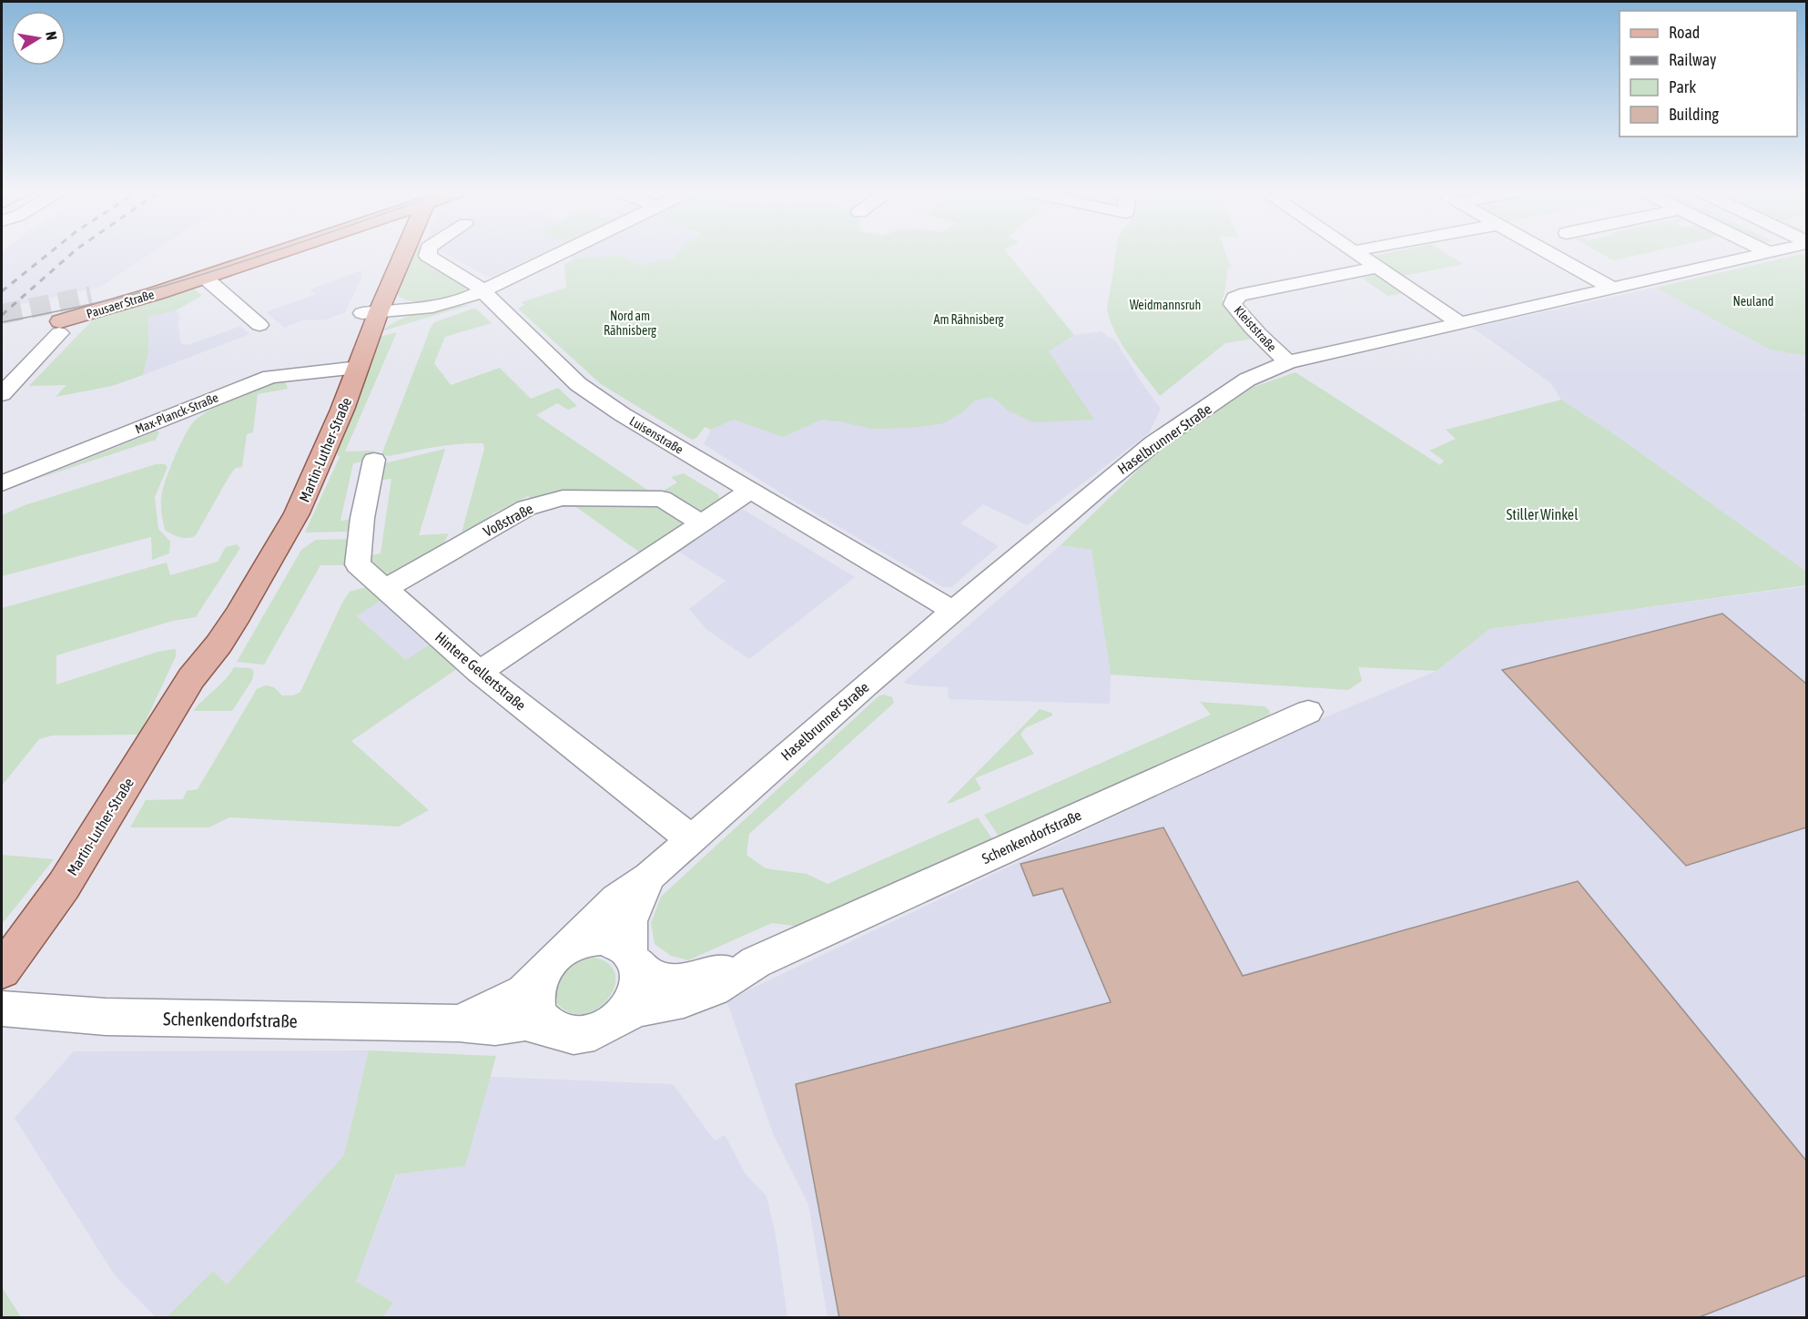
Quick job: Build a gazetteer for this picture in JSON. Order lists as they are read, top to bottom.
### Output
{
  "streets": {
    "main road": ["Pausaer Straße", "Martin-Luther-Straße"],
    "street": [
      "Kleiststraße",
      "Max-Planck-Straße",
      "Luisenstraße",
      "Haselbrunner Straße",
      "Voßstraße",
      "Hintere Gellertstraße",
      "Schenkendorfstraße"
    ]
  },
  "crossings": [
    ["Kleiststraße", "Haselbrunner Straße"],
    ["Max-Planck-Straße", "Martin-Luther-Straße"],
    ["Luisenstraße", "Haselbrunner Straße"],
    ["Haselbrunner Straße", "Hintere Gellertstraße"],
    ["Haselbrunner Straße", "Schenkendorfstraße"],
    ["Voßstraße", "Hintere Gellertstraße"]
  ],
  "parks": [
    "Neuland",
    "Weidmannsruh",
    "Nord am Rähnisberg",
    "Am Rähnisberg",
    "Stiller Winkel"
  ],
  "legend": [
    "Road",
    "Railway",
    "Park",
    "Building"
  ],
  "north": "right"
}
